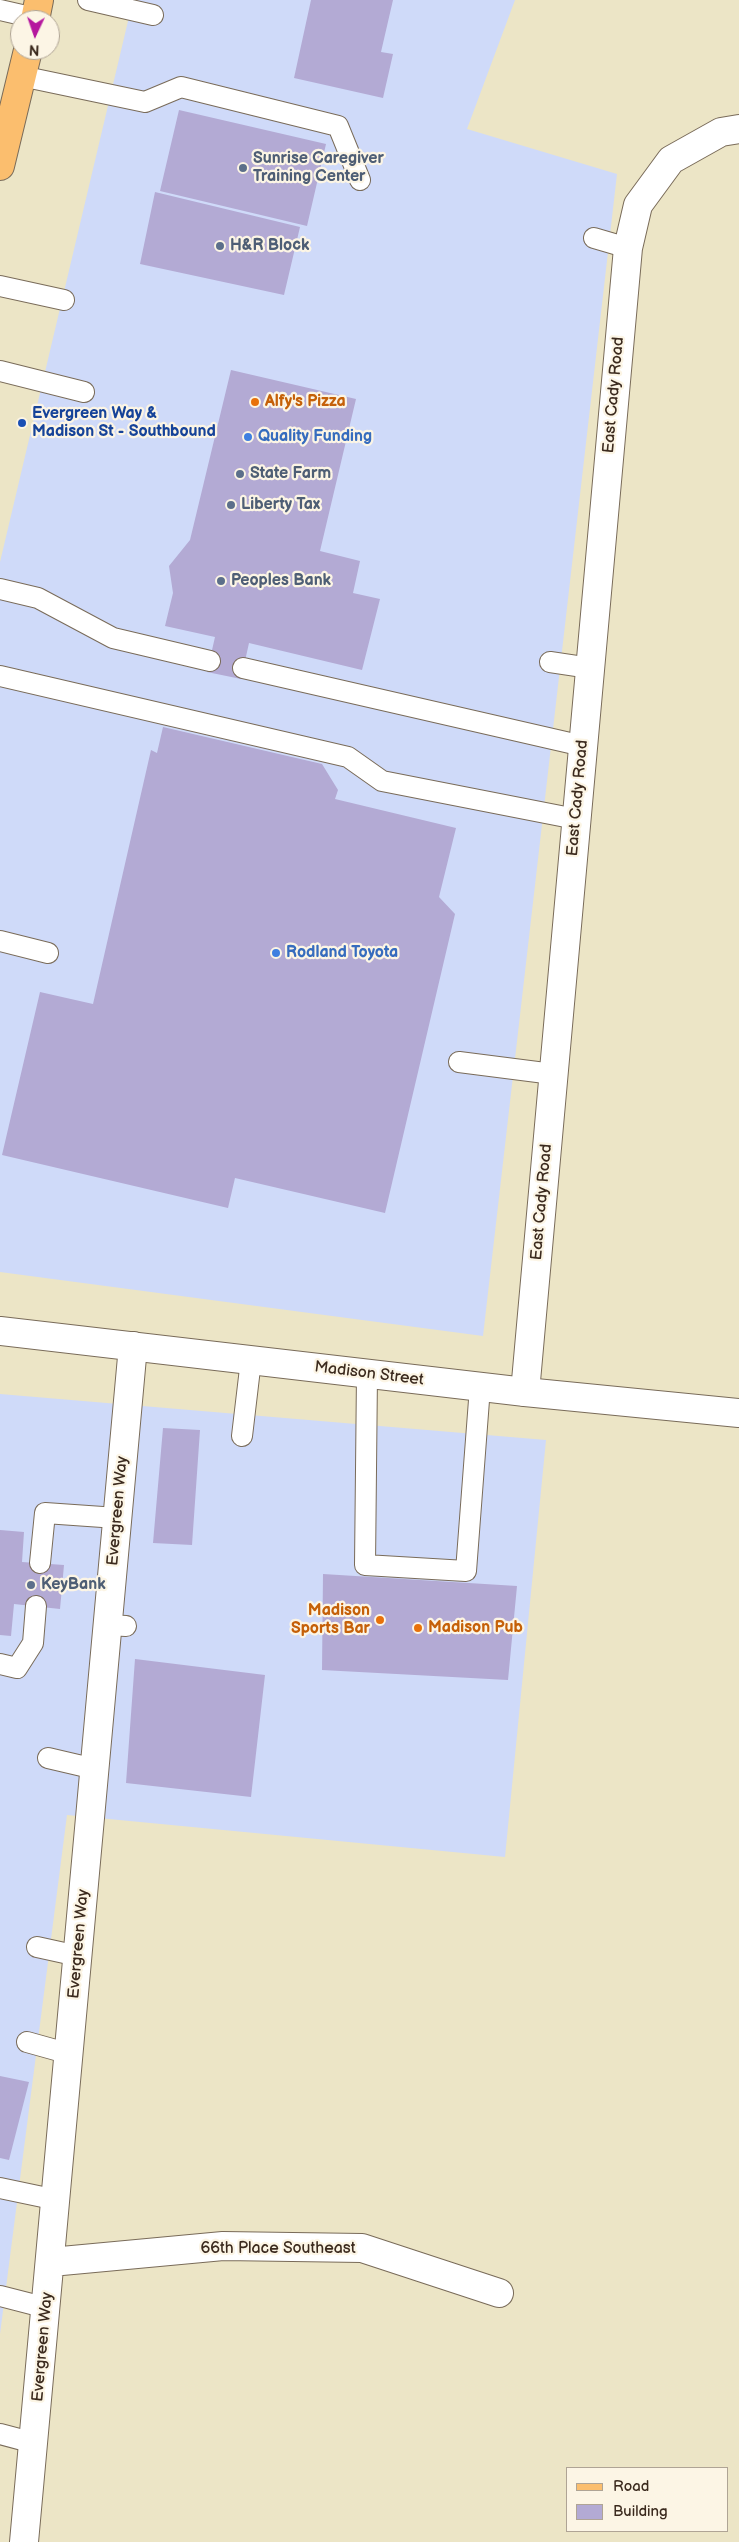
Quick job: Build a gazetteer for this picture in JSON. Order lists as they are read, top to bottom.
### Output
{
  "streets": {
    "street": [
      "East Cady Road",
      "Madison Street",
      "Evergreen Way",
      "66th Place Southeast"
    ]
  },
  "crossings": [
    ["East Cady Road", "Madison Street"],
    ["Madison Street", "Evergreen Way"],
    ["Evergreen Way", "66th Place Southeast"]
  ],
  "places": [
    "Sunrise Caregiver Training Center",
    "H&R Block",
    "Alfy's Pizza",
    "Evergreen Way & Madison St - Southbound",
    "Quality Funding",
    "State Farm",
    "Liberty Tax",
    "Peoples Bank",
    "Rodland Toyota",
    "KeyBank",
    "Madison Sports Bar",
    "Madison Pub"
  ],
  "legend": ["Road", "Building"],
  "north": "bottom"
}
